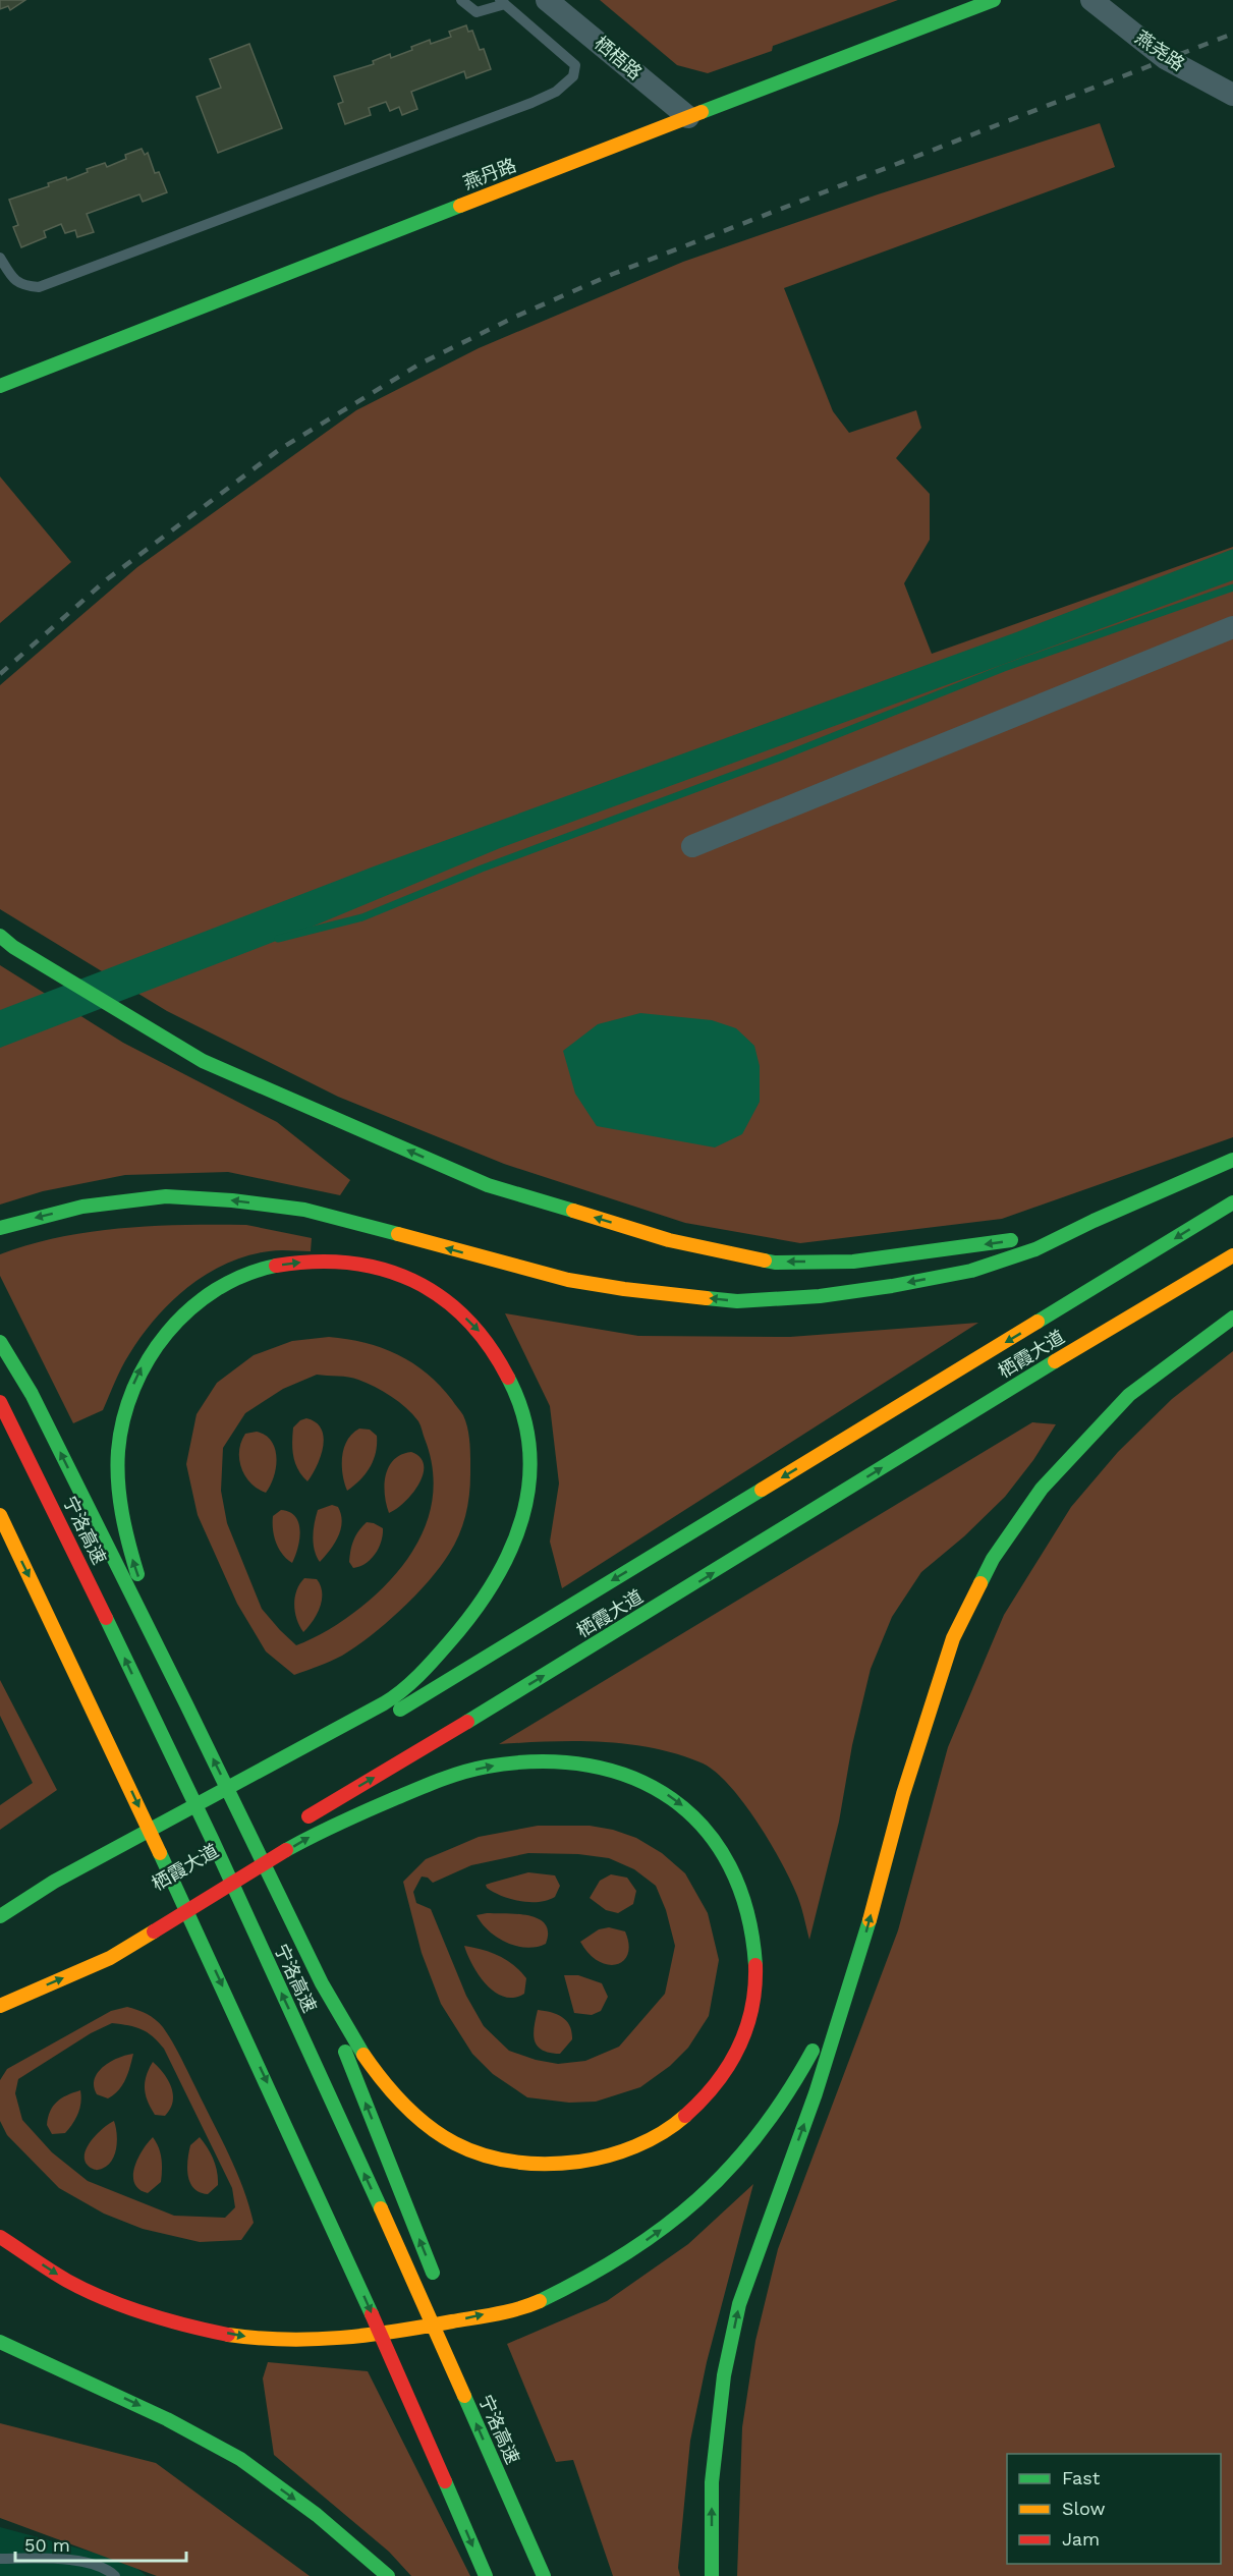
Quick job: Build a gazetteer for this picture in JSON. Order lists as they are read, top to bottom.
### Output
{
  "streets": {
    "main road": ["燕丹路", "栖霞大道", "宁洛高速"],
    "street": ["燕尧路", "栖梧路"]
  },
  "crossings": [
    ["栖梧路", "燕丹路"]
  ],
  "legend": ["Fast", "Slow", "Jam"],
  "scale_bar": "50 m"
}
